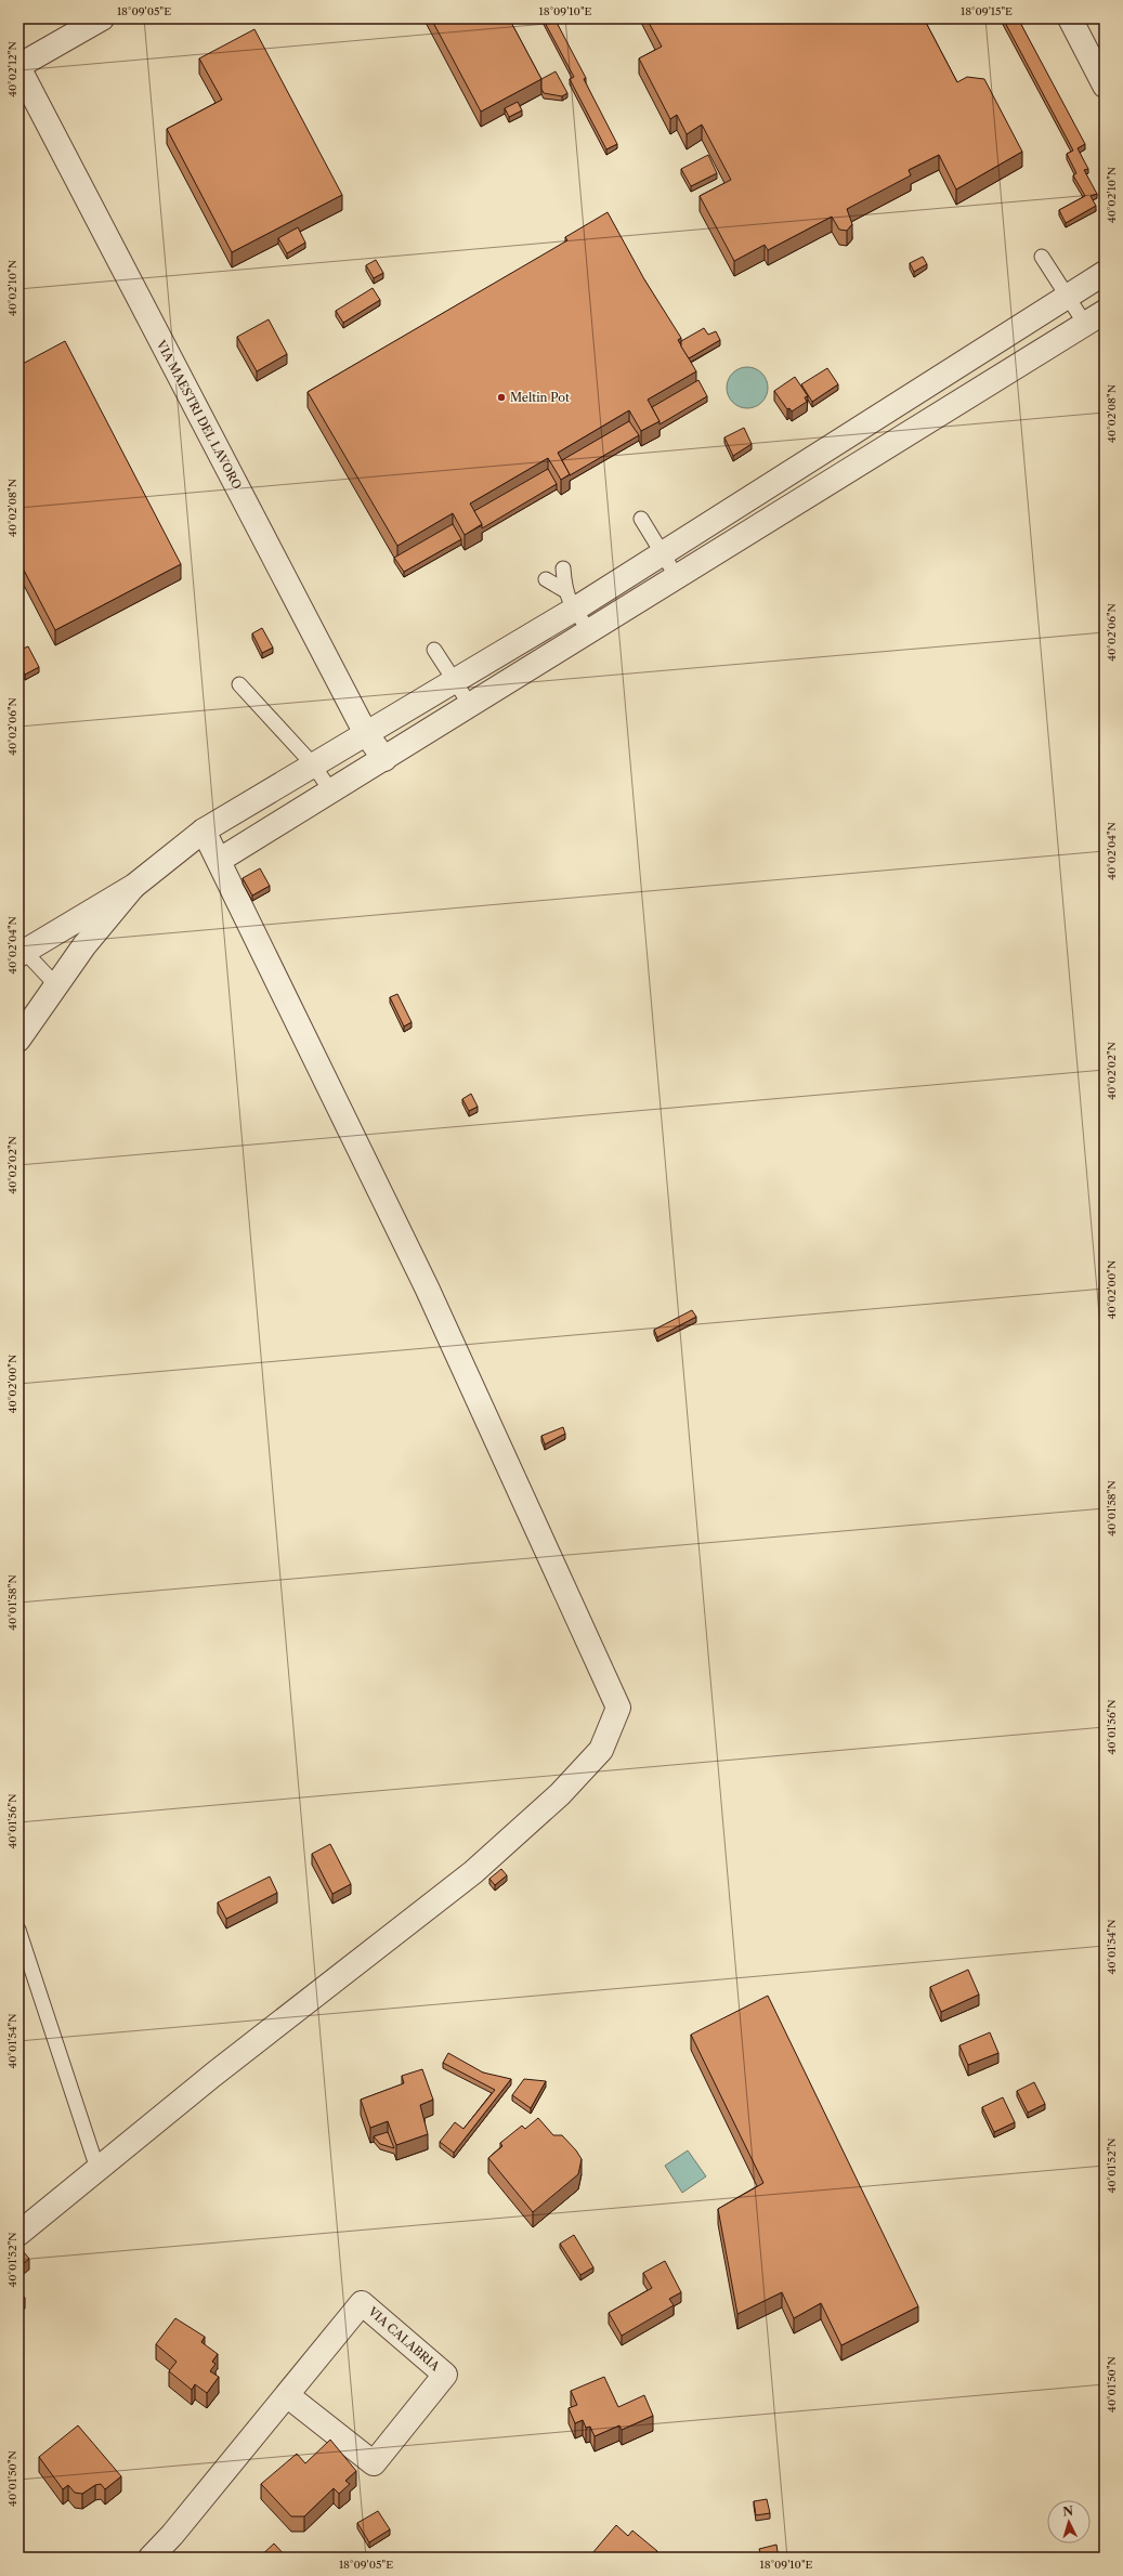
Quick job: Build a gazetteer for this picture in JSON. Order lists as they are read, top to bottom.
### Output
{
  "streets": {
    "street": ["VIA MAESTRI DEL LAVORO", "VIA CALABRIA"]
  },
  "places": ["Meltin Pot"],
  "north": "top",
  "coordinates": [
    "18°09'05\"E",
    "18°09'10\"E",
    "18°09'15\"E",
    "40°02'12\"N",
    "40°02'10\"N",
    "40°02'08\"N",
    "40°02'06\"N",
    "40°02'04\"N",
    "40°02'02\"N",
    "40°02'00\"N",
    "40°01'58\"N",
    "40°01'56\"N",
    "40°01'54\"N",
    "40°01'52\"N",
    "40°01'50\"N"
  ]
}
